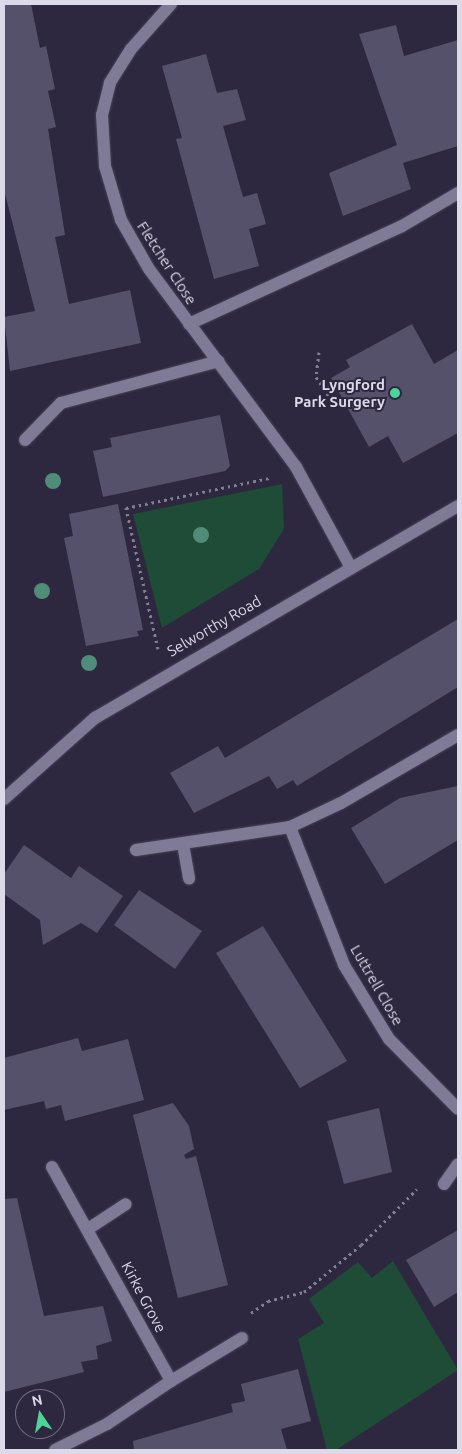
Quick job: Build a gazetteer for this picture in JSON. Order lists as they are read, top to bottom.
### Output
{
  "streets": {
    "street": [
      "Fletcher Close",
      "Selworthy Road",
      "Luttrell Close",
      "Kirke Grove"
    ]
  },
  "crossings": [
    ["Fletcher Close", "Selworthy Road"]
  ],
  "places": ["Lyngford Park Surgery"],
  "north": "top"
}
